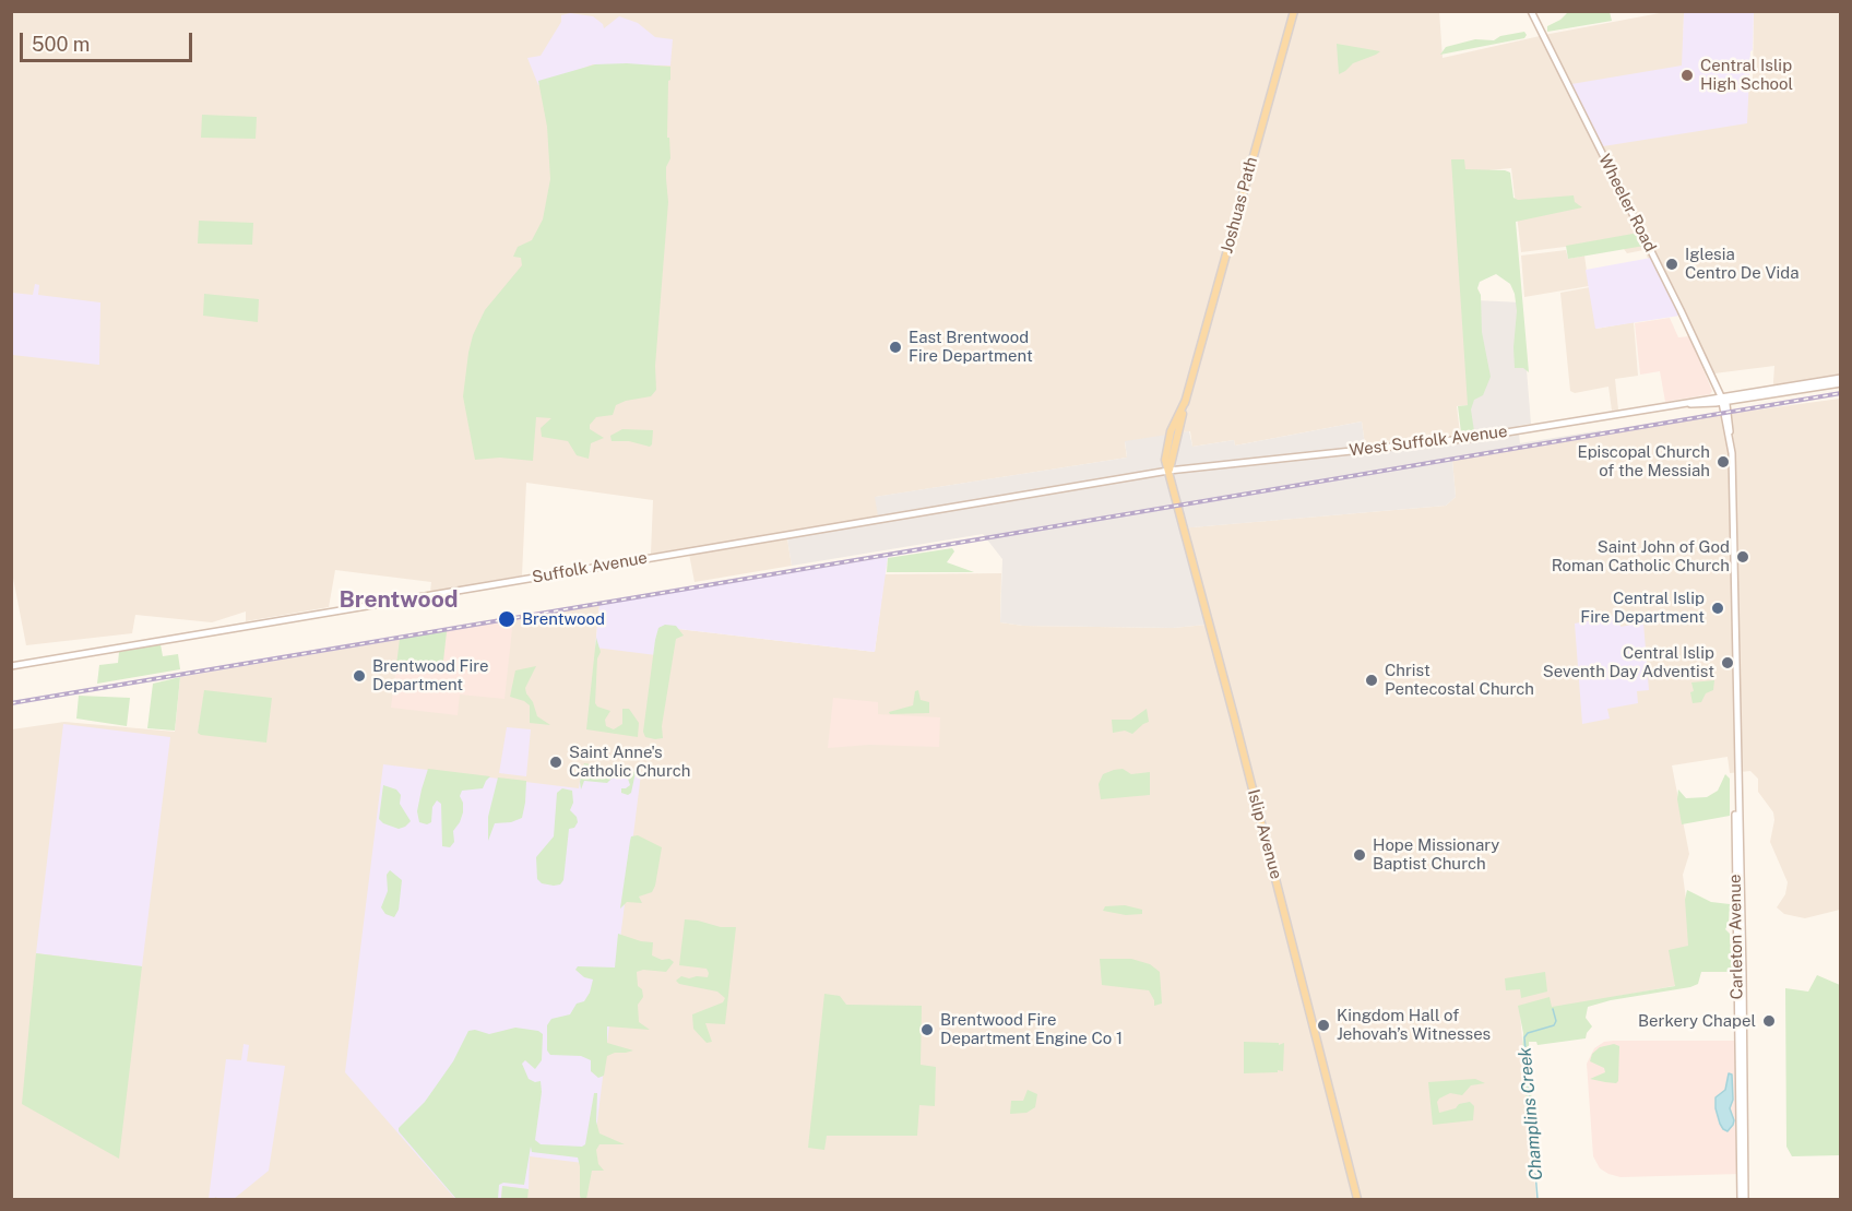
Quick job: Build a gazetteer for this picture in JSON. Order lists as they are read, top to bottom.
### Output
{
  "streets": {
    "main road": [
      "Wheeler Road",
      "Joshuas Path",
      "West Suffolk Avenue",
      "Suffolk Avenue",
      "Islip Avenue",
      "Carleton Avenue"
    ]
  },
  "crossings": [
    ["Wheeler Road", "West Suffolk Avenue"],
    ["Wheeler Road", "Carleton Avenue"],
    ["Joshuas Path", "West Suffolk Avenue"],
    ["Joshuas Path", "Suffolk Avenue"],
    ["Joshuas Path", "Islip Avenue"],
    ["West Suffolk Avenue", "Suffolk Avenue"],
    ["West Suffolk Avenue", "Islip Avenue"],
    ["Suffolk Avenue", "Islip Avenue"]
  ],
  "districts": ["Brentwood"],
  "water": ["Champlins Creek"],
  "places": [
    "Central Islip High School",
    "Iglesia Centro De Vida",
    "East Brentwood Fire Department",
    "Episcopal Church of the Messiah",
    "Saint John of God Roman Catholic Church",
    "Central Islip Fire Department",
    "Brentwood",
    "Central Islip Seventh Day Adventist",
    "Brentwood Fire Department",
    "Christ Pentecostal Church",
    "Saint Anne's Catholic Church",
    "Hope Missionary Baptist Church",
    "Berkery Chapel",
    "Kingdom Hall of Jehovah’s Witnesses",
    "Brentwood Fire Department Engine Co 1"
  ],
  "scale_bar": "500 m"
}
